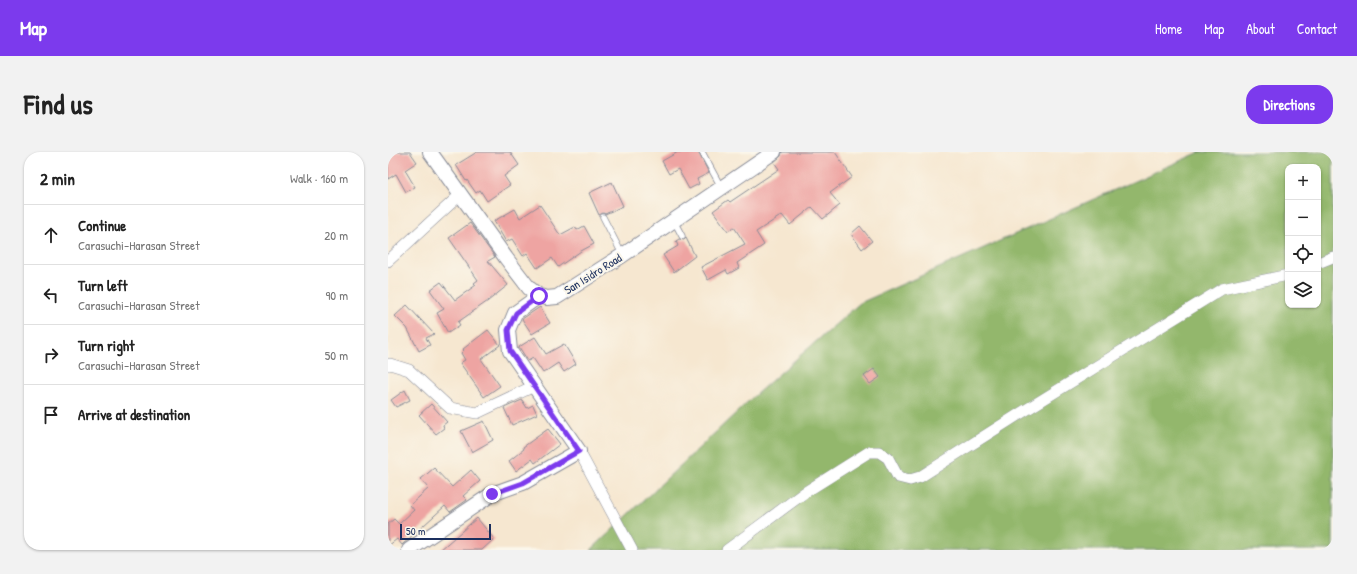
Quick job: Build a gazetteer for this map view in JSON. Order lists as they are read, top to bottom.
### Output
{
  "streets": {
    "street": ["San Isidro Road"]
  },
  "scale_bar": "50 m",
  "page": {
    "header": "Map",
    "nav": [
      "Home",
      "Map",
      "About",
      "Contact"
    ],
    "title": "Find us",
    "buttons": "Directions",
    "heading": ["2 min", "Walk · 160 m"],
    "map_buttons": ["+", "−"],
    "list": [
      ["Continue", "Carasuchi-Harasan Street", "20 m"],
      ["Turn left", "Carasuchi-Harasan Street", "90 m"],
      ["Turn right", "Carasuchi-Harasan Street", "50 m"],
      "Arrive at destination"
    ],
    "scale": "50 m"
  }
}
